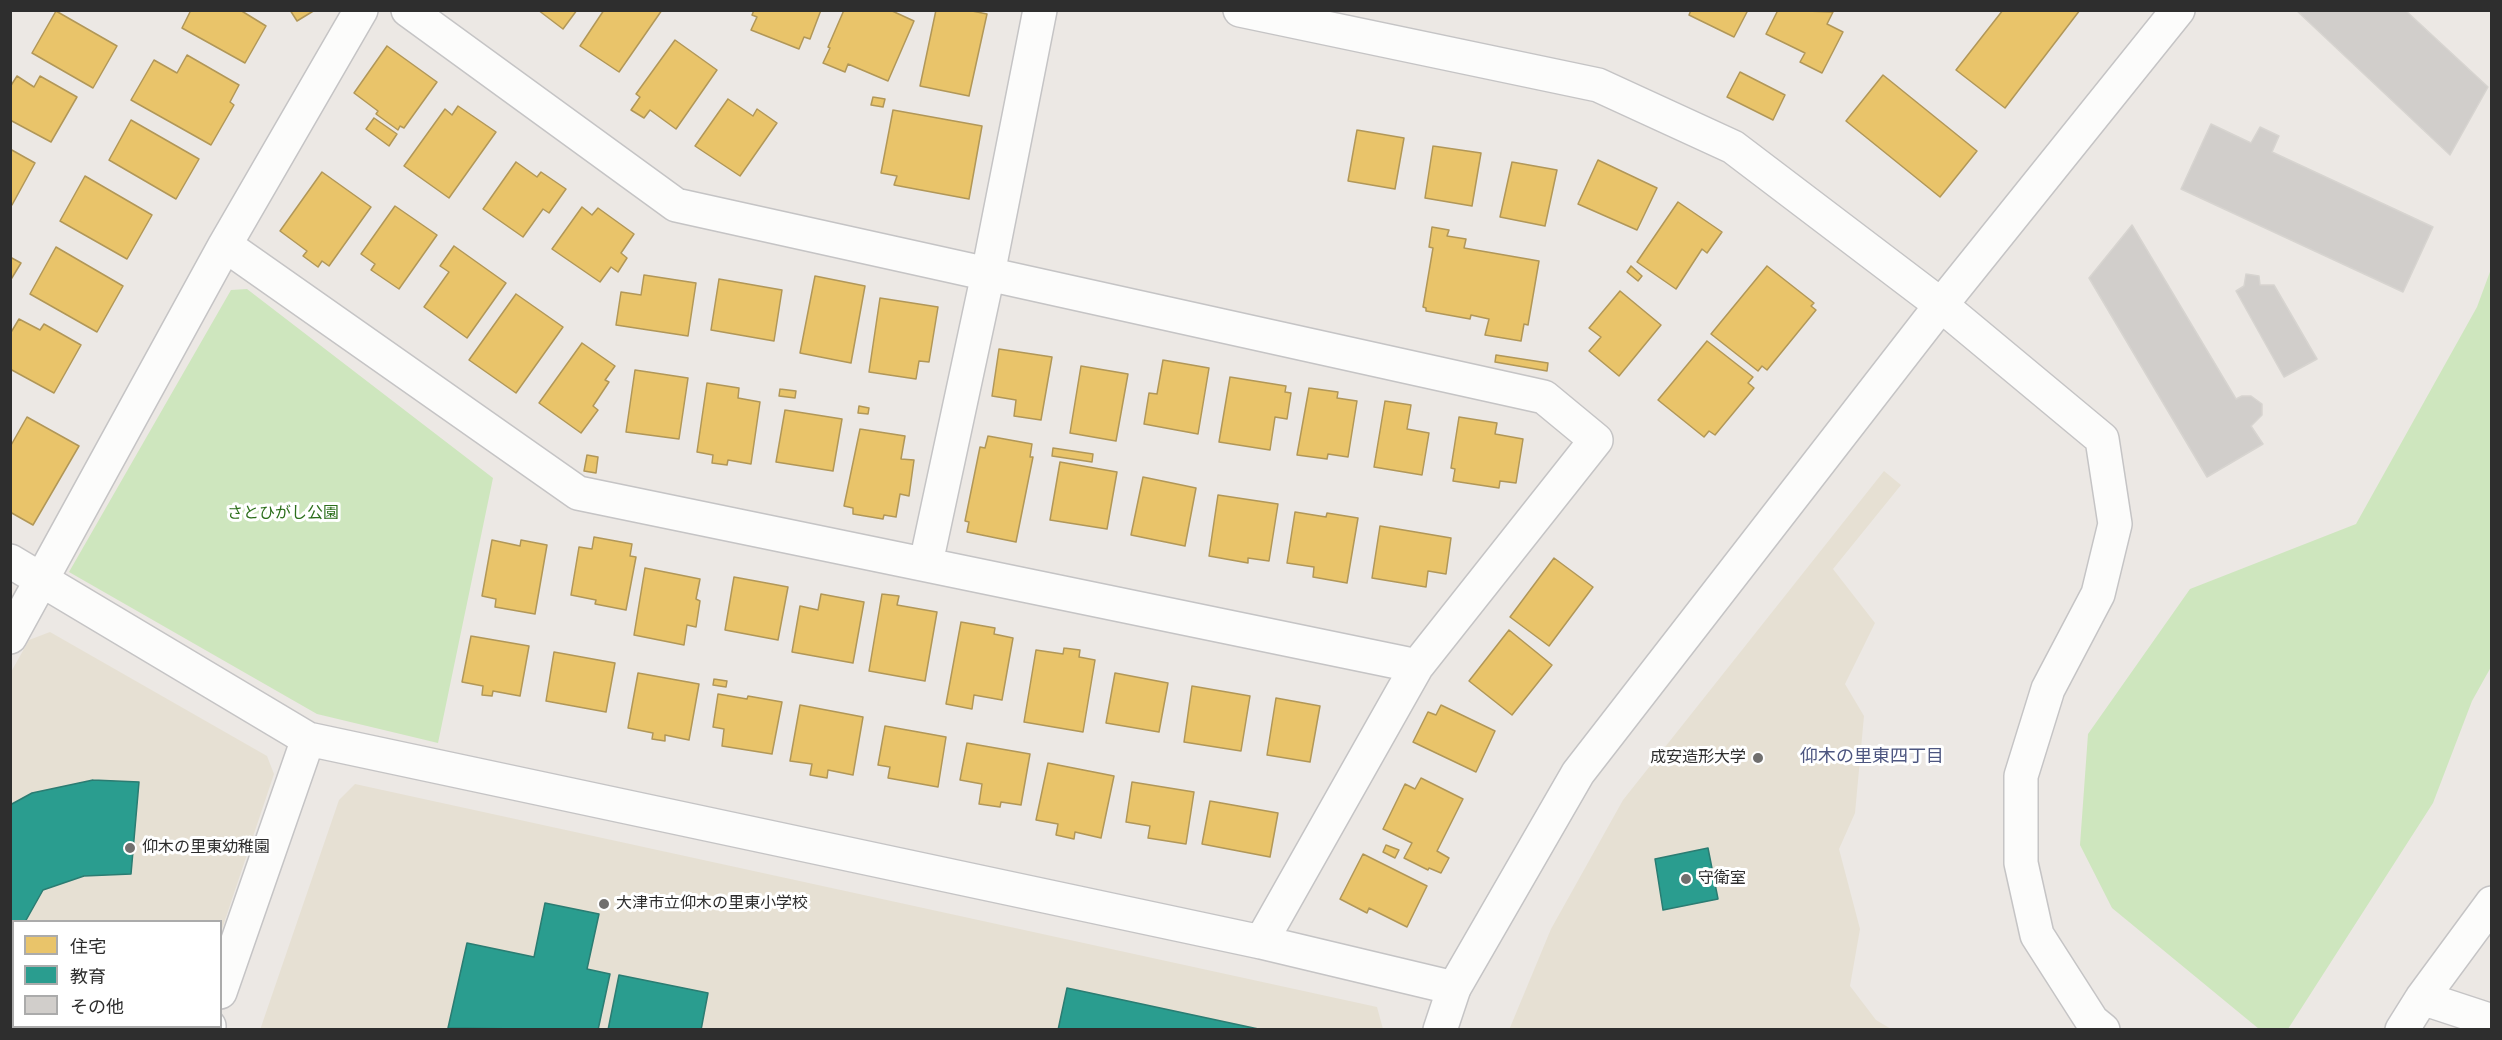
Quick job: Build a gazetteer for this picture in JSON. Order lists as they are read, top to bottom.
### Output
{
  "districts": ["仰木の里東四丁目"],
  "parks": ["さとひがし公園"],
  "places": [
    "成安造形大学",
    "仰木の里東幼稚園",
    "守衛室",
    "大津市立仰木の里東小学校"
  ],
  "legend": ["住宅", "教育", "その他"]
}
